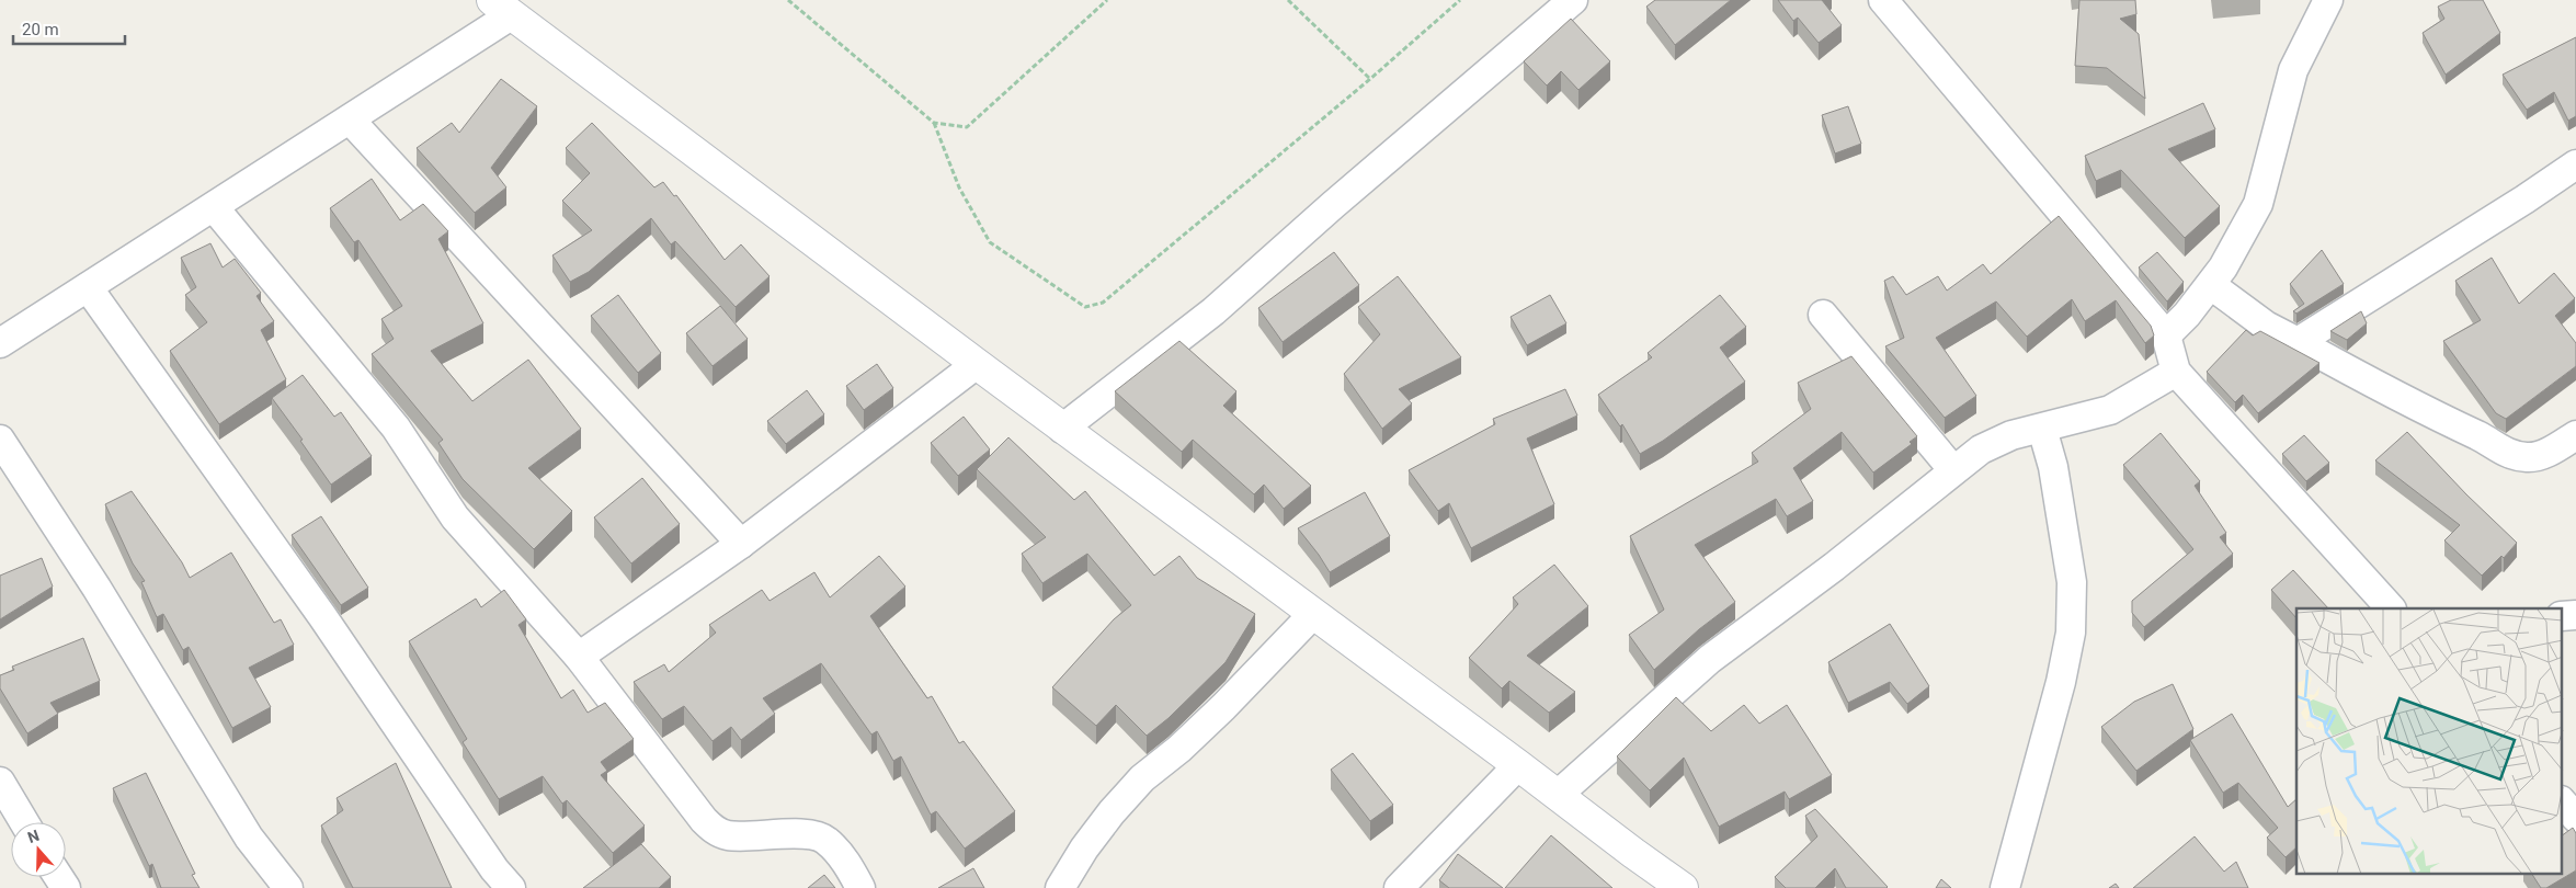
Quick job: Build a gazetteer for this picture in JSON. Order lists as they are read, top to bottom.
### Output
{
  "scale_bar": "20 m",
  "north": "top"
}
